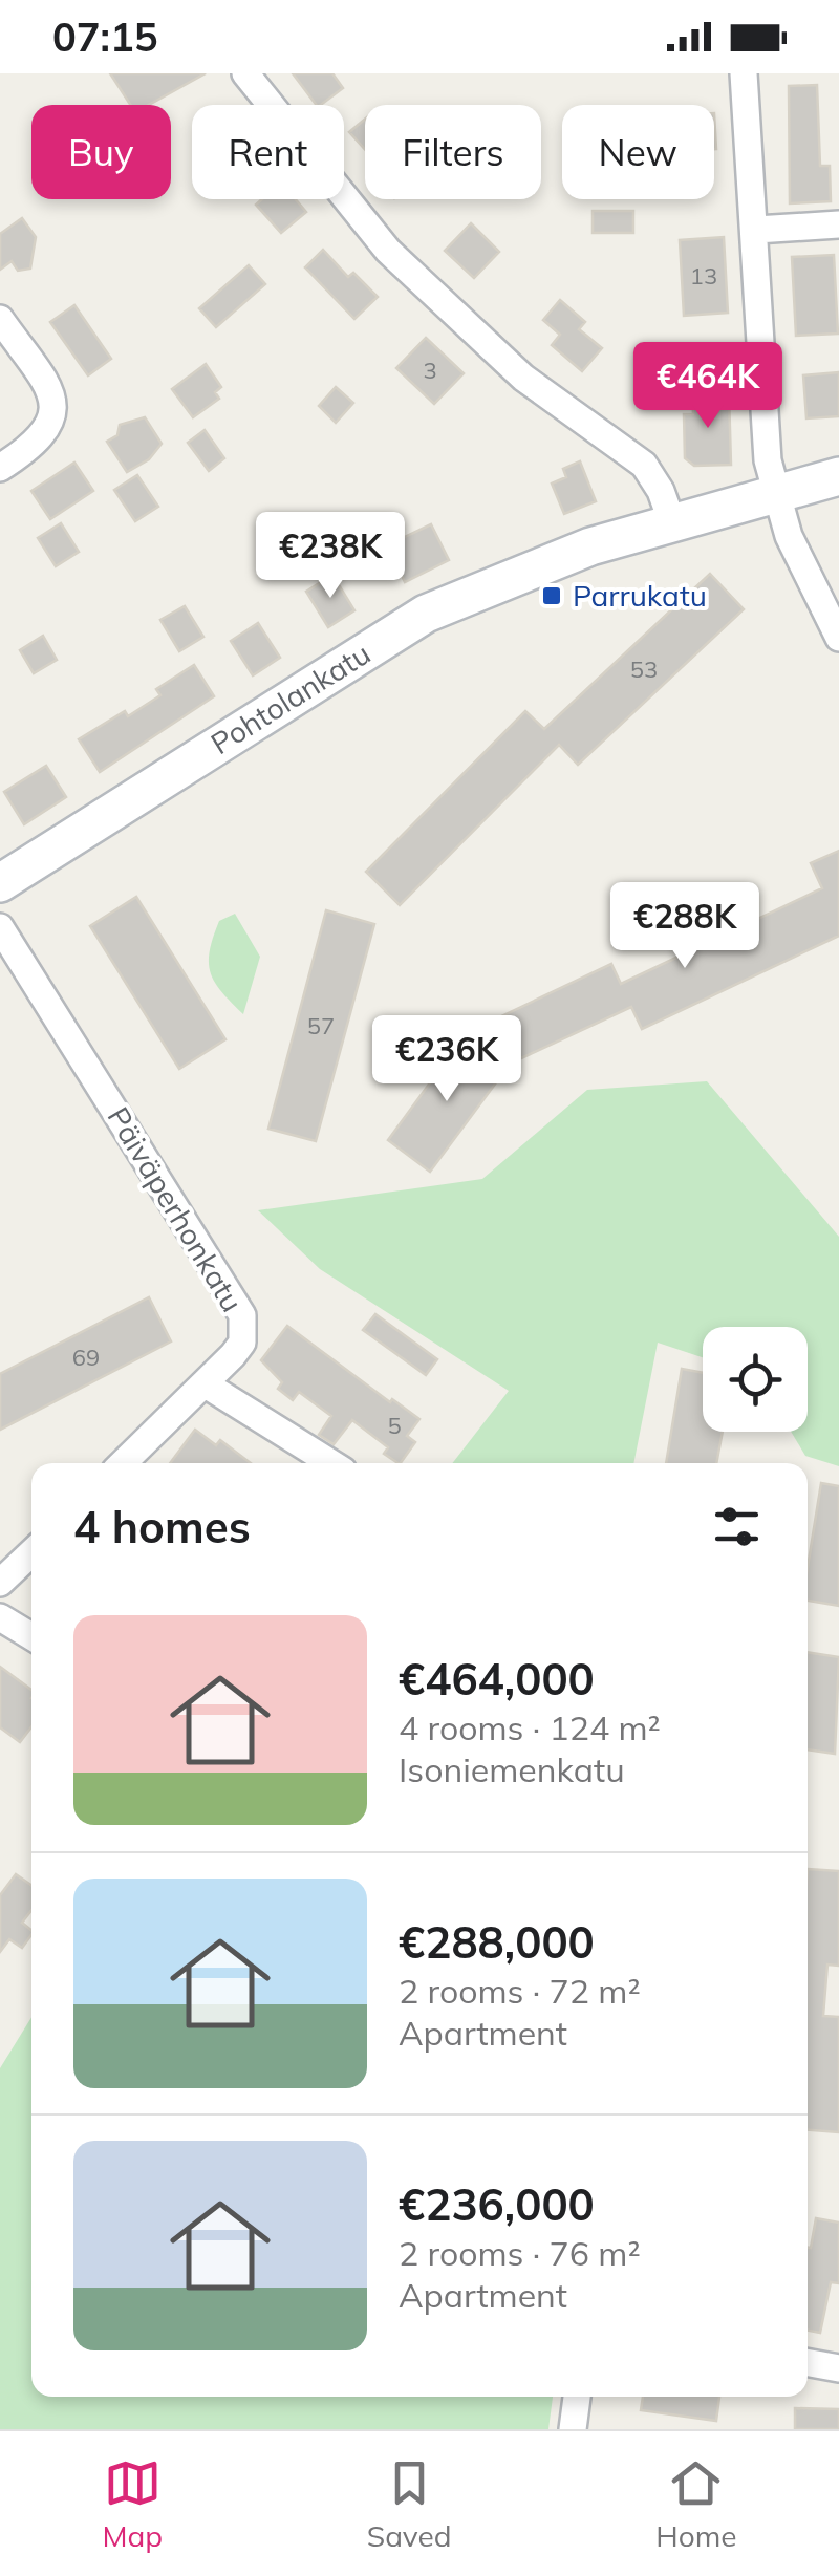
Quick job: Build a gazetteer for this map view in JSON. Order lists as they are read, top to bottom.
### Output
{
  "streets": {
    "main road": ["Pohtolankatu"],
    "street": ["Päiväperhonkatu"]
  },
  "places": {
    "transit": ["Parrukatu"]
  },
  "house_numbers": [
    "13",
    "3",
    "53",
    "57",
    "69",
    "5"
  ],
  "page": {
    "status": "07:15",
    "chip": [
      "Buy",
      "Rent",
      "Filters",
      "New"
    ],
    "price": [
      "€464K",
      "€238K",
      "€288K",
      "€236K"
    ],
    "heading": "4 homes",
    "list": [
      {
        "name": "€464,000",
        "note": "4 rooms · 124 m² · Isoniemenkatu"
      },
      {
        "name": "€288,000",
        "note": "2 rooms · 72 m² · Apartment"
      },
      {
        "name": "€236,000",
        "note": "2 rooms · 76 m² · Apartment"
      }
    ],
    "tabs": ["Map", "Saved", "Home"]
  }
}
